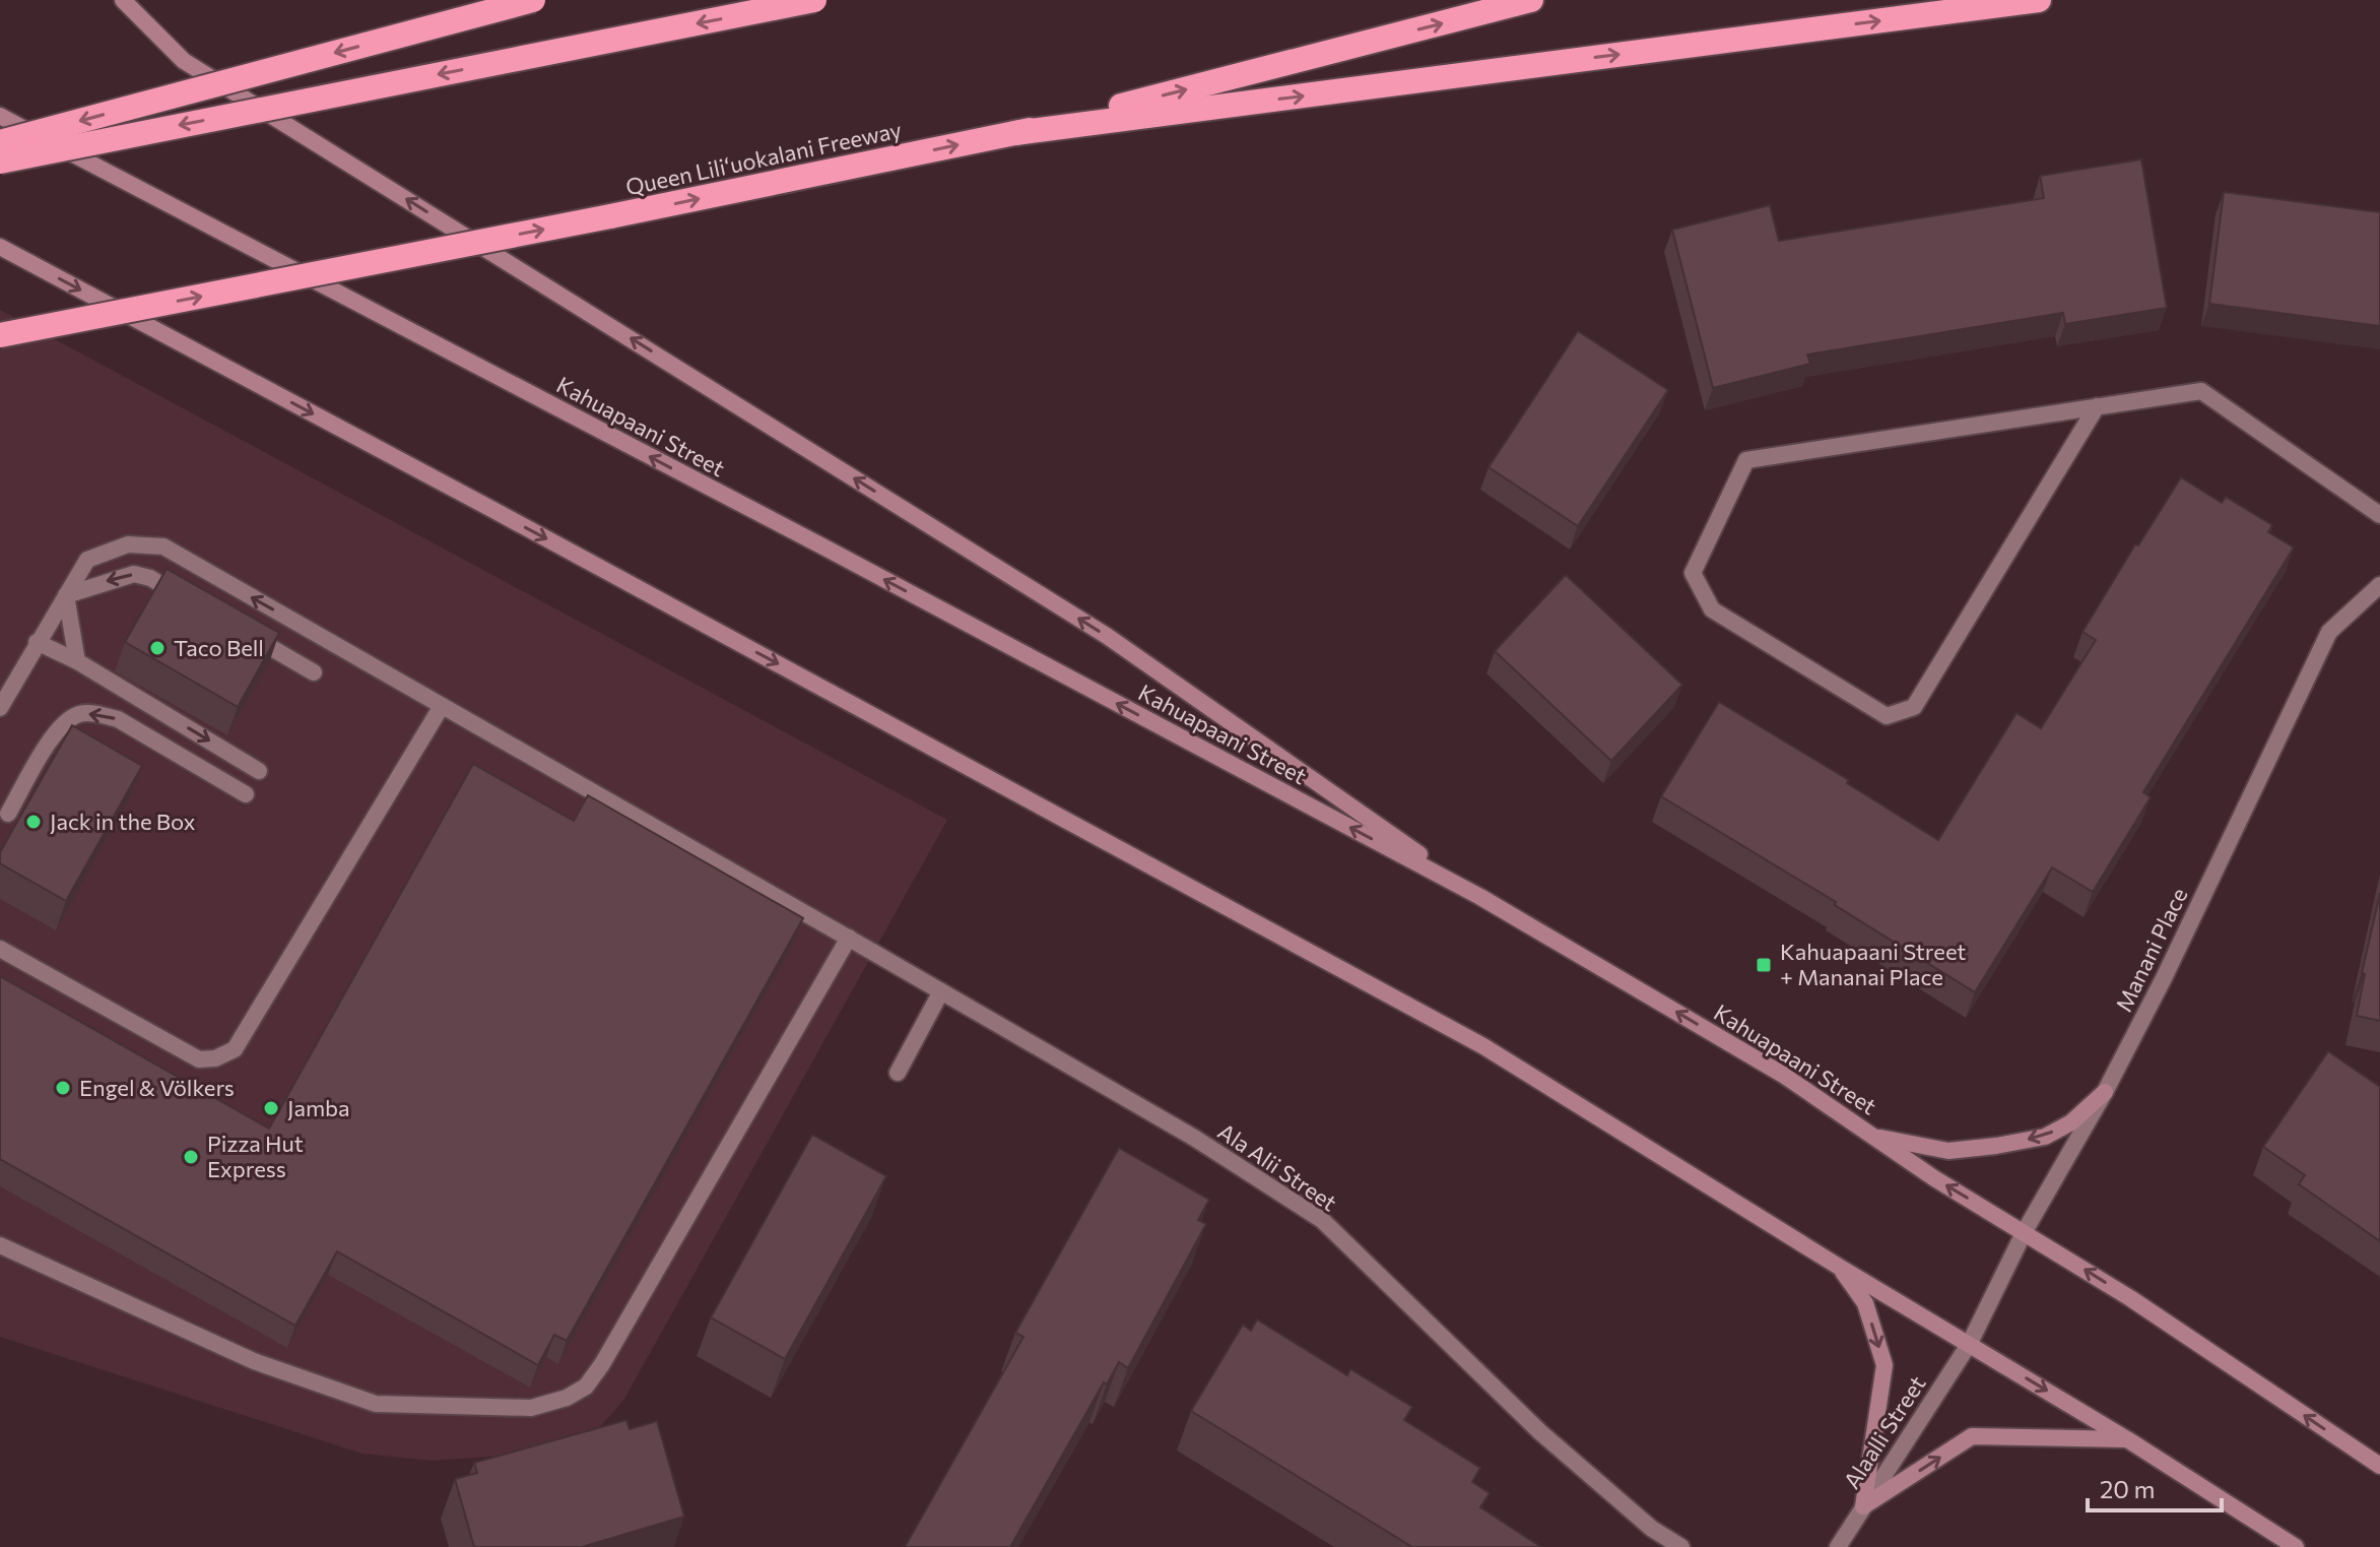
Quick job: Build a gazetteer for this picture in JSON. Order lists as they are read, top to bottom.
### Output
{
  "streets": {
    "highway": ["Queen Liliʻuokalani Freeway"],
    "main road": ["Kahuapaani Street"],
    "street": ["Manani Place", "Ala Alii Street", "Alaalli Street"]
  },
  "crossings": [
    ["Kahuapaani Street", "Manani Place"],
    ["Manani Place", "Alaalli Street"]
  ],
  "places": {
    "other": [
      "Taco Bell",
      "Jack in the Box",
      "Engel & Völkers",
      "Jamba",
      "Pizza Hut Express"
    ],
    "transit": ["Kahuapaani Street + Mananai Place"]
  },
  "scale_bar": "20 m"
}
